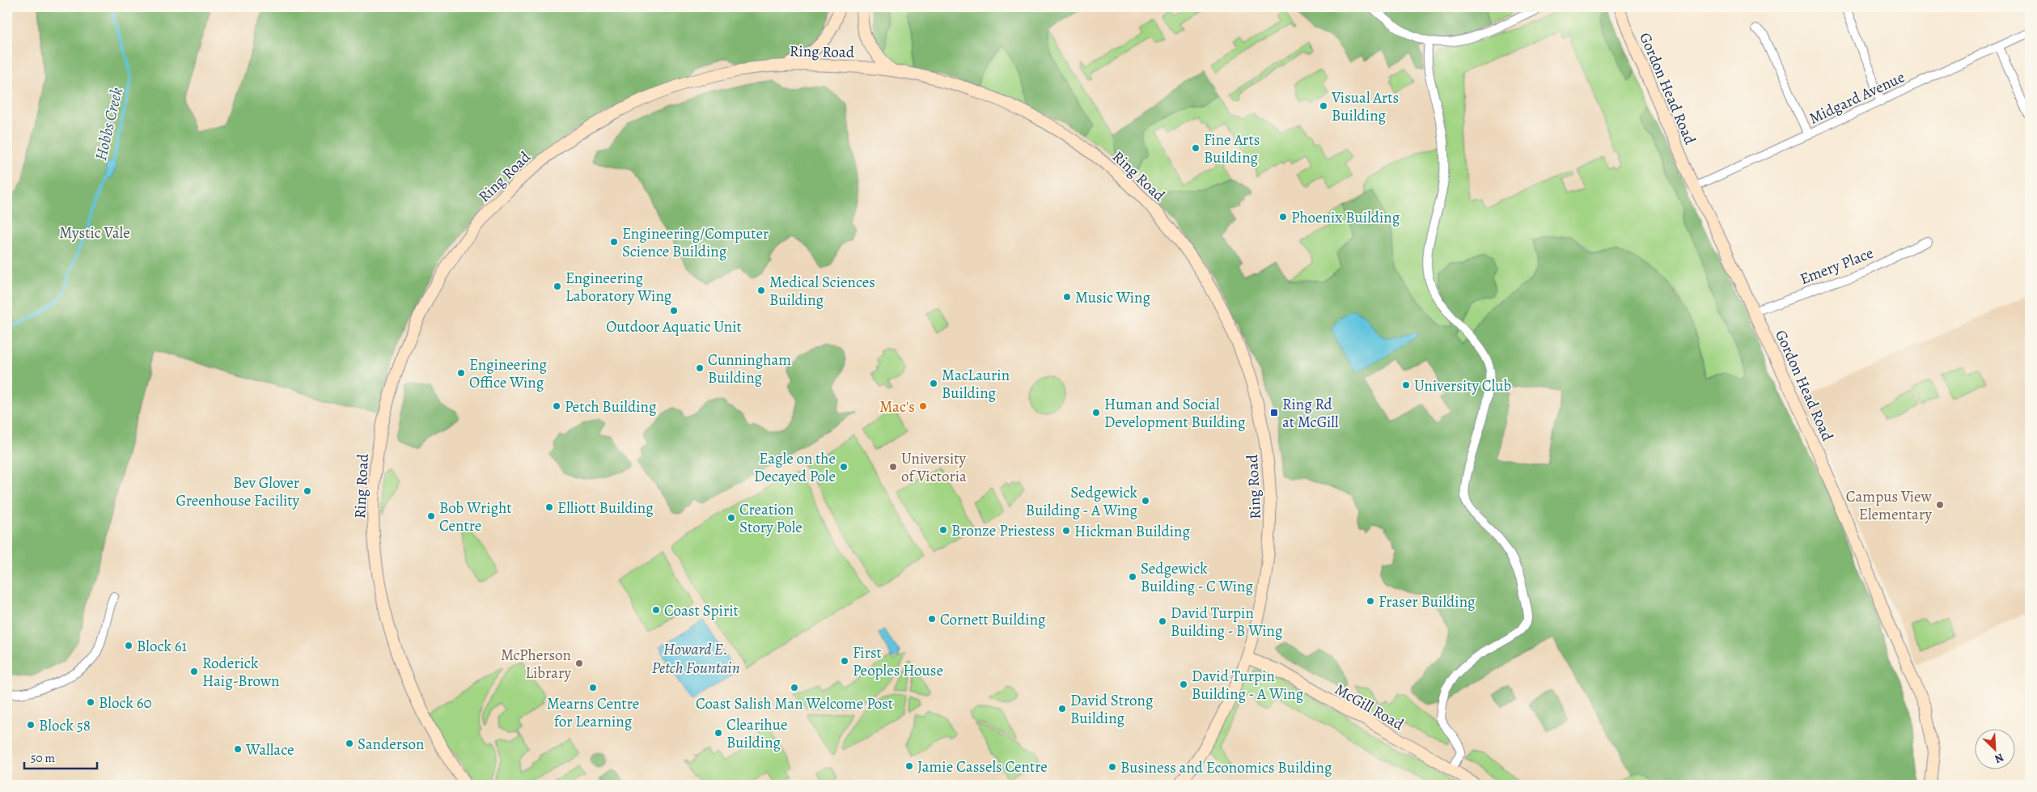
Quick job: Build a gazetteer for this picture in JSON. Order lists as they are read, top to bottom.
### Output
{
  "streets": {
    "street": [
      "Ring Road",
      "Gordon Head Road",
      "Midgard Avenue",
      "Emery Place",
      "McGill Road"
    ]
  },
  "crossings": [
    ["Ring Road", "McGill Road"],
    ["Gordon Head Road", "Midgard Avenue"],
    ["Gordon Head Road", "Emery Place"]
  ],
  "water": ["Hobbs Creek", "Howard E. Petch Fountain"],
  "parks": ["Mystic Vale"],
  "places": {
    "other": [
      "Visual Arts Building",
      "Fine Arts Building",
      "Phoenix Building",
      "Engineering/Computer Science Building",
      "Engineering Laboratory Wing",
      "Medical Sciences Building",
      "Music Wing",
      "Outdoor Aquatic Unit",
      "Cunningham Building",
      "Engineering Office Wing",
      "MacLaurin Building",
      "University Club",
      "Petch Building",
      "Mac's",
      "Human and Social Development Building",
      "Eagle on the Decayed Pole",
      "University of Victoria",
      "Bev Glover Greenhouse Facility",
      "Sedgewick Building - A Wing",
      "Campus View Elementary",
      "Elliott Building",
      "Bob Wright Centre",
      "Creation Story Pole",
      "Bronze Priestess",
      "Hickman Building",
      "Sedgewick Building - C Wing",
      "Fraser Building",
      "Coast Spirit",
      "Cornett Building",
      "David Turpin Building - B Wing",
      "Block 61",
      "First Peoples House",
      "McPherson Library",
      "Roderick Haig-Brown",
      "David Turpin Building - A Wing",
      "Mearns Centre for Learning",
      "Coast Salish Man Welcome Post",
      "Block 60",
      "David Strong Building",
      "Block 58",
      "Clearihue Building",
      "Sanderson",
      "Wallace",
      "Jamie Cassels Centre",
      "Business and Economics Building"
    ],
    "transit": ["Ring Rd at McGill"]
  },
  "scale_bar": "50 m",
  "north": "bottom right"
}
